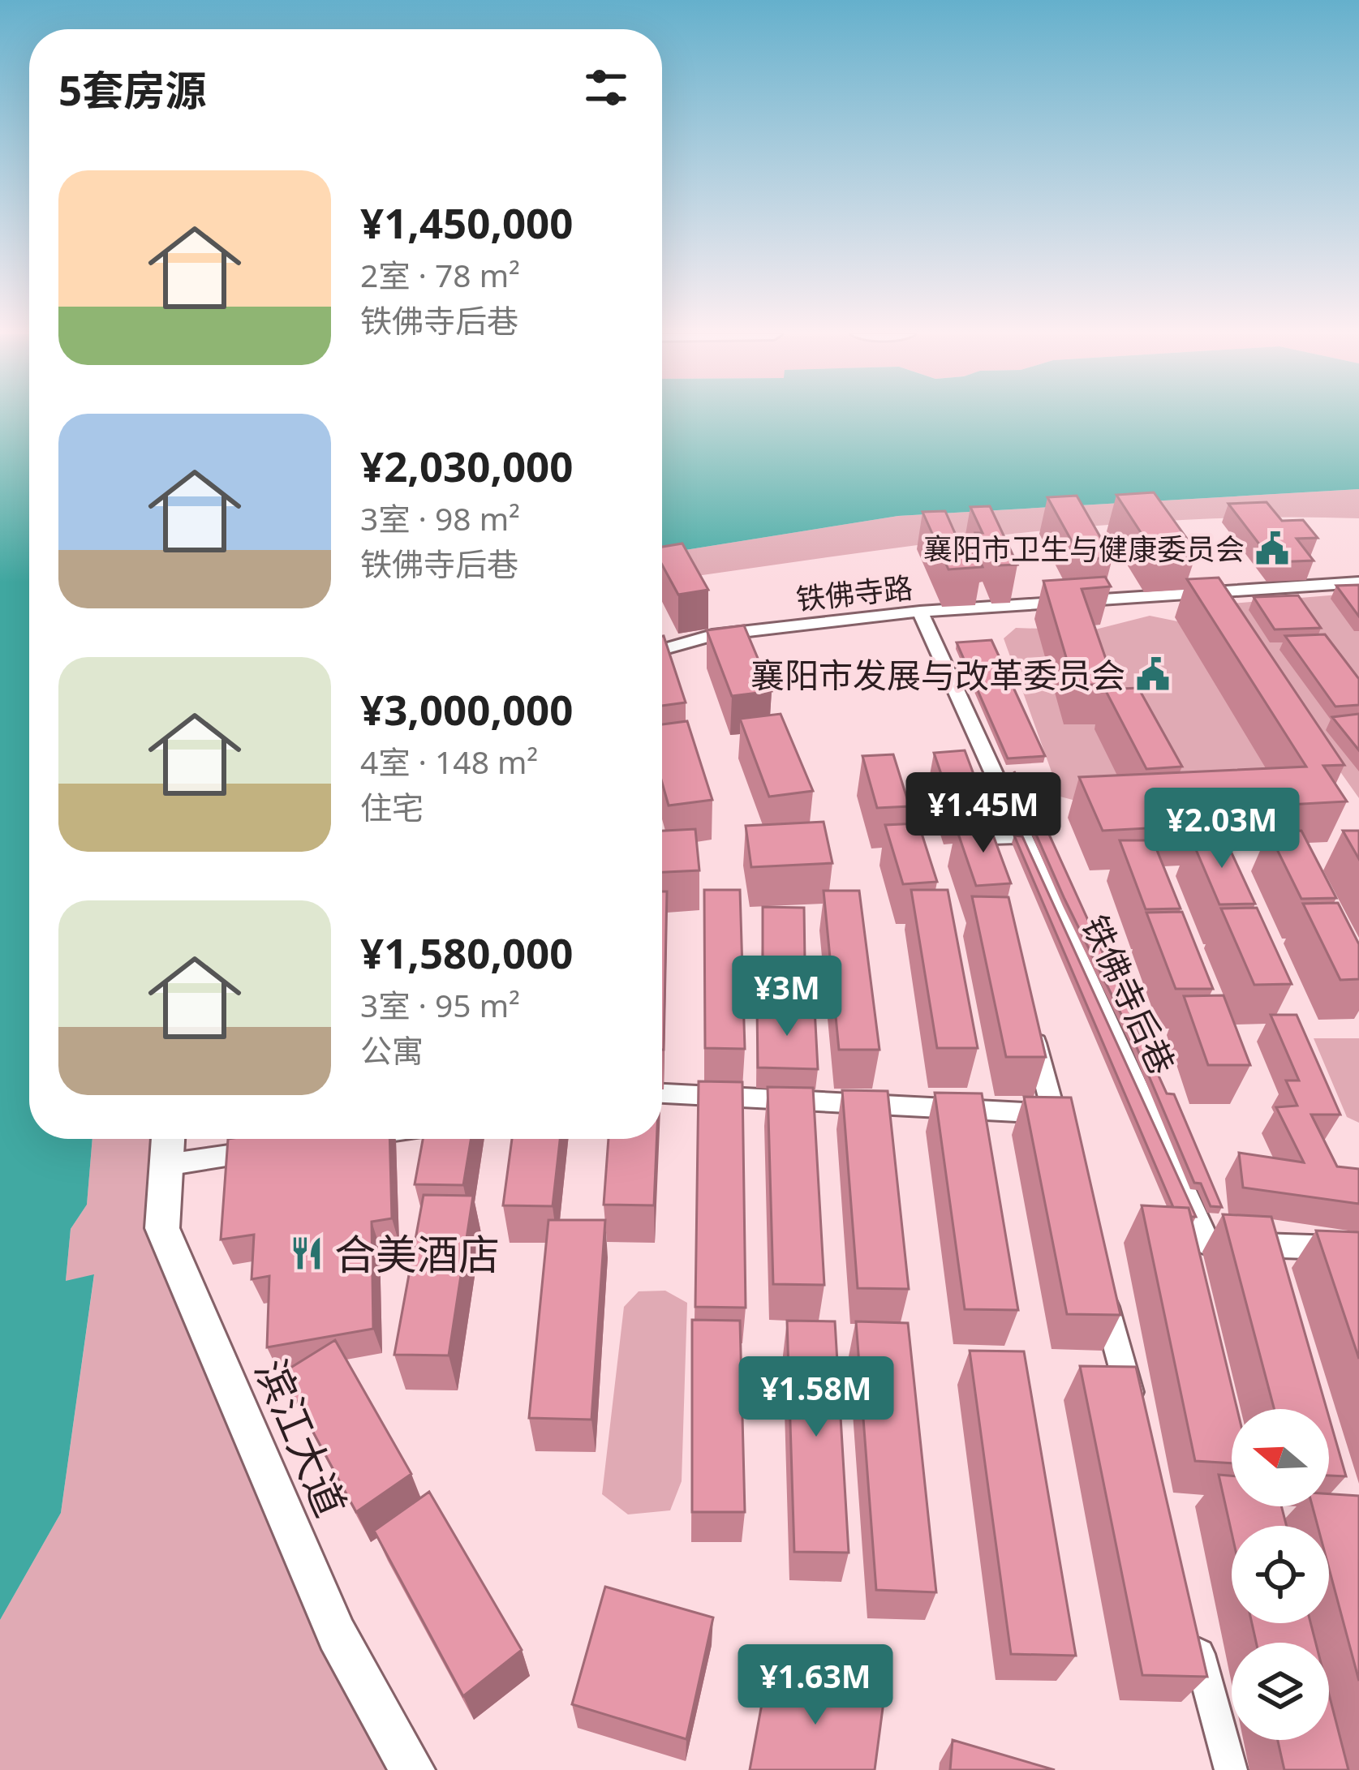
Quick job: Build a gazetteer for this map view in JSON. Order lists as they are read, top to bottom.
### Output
{
  "streets": {
    "street": ["铁佛寺路", "铁佛寺后巷", "滨江大道"]
  },
  "crossings": [
    ["铁佛寺路", "铁佛寺后巷"]
  ],
  "places": {
    "public building": ["襄阳市卫生与健康委员会", "襄阳市发展与改革委员会"],
    "restaurant": ["合美酒店"]
  },
  "north": "left",
  "page": {
    "heading": "5套房源",
    "list": [
      {
        "name": "¥1,450,000",
        "note": "2室 · 78 m² · 铁佛寺后巷"
      },
      {
        "name": "¥2,030,000",
        "note": "3室 · 98 m² · 铁佛寺后巷"
      },
      {
        "name": "¥3,000,000",
        "note": "4室 · 148 m² · 住宅"
      },
      {
        "name": "¥1,580,000",
        "note": "3室 · 95 m² · 公寓"
      }
    ],
    "price": [
      "¥1.45M",
      "¥2.03M",
      "¥3M",
      "¥1.58M",
      "¥1.63M"
    ]
  }
}
